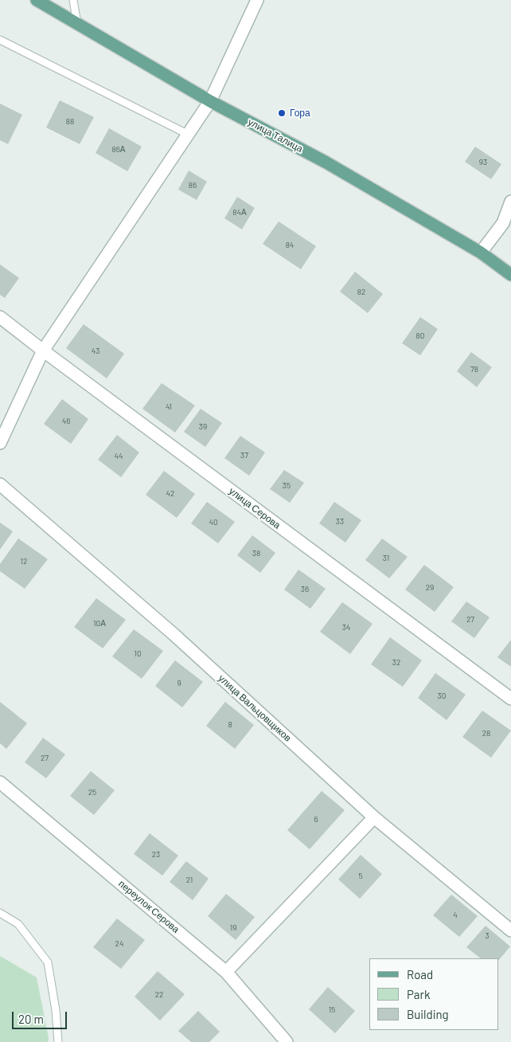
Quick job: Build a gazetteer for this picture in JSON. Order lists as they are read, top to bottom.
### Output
{
  "streets": {
    "main road": ["улица Талица"],
    "street": ["улица Серова", "улица Вальцовщиков", "переулок Серова"]
  },
  "places": ["Гора"],
  "house_numbers": [
    "88",
    "86А",
    "93",
    "86",
    "84А",
    "84",
    "82",
    "80",
    "43",
    "78",
    "41",
    "46",
    "39",
    "37",
    "44",
    "35",
    "42",
    "33",
    "40",
    "38",
    "31",
    "12",
    "29",
    "36",
    "27",
    "10А",
    "34",
    "10",
    "32",
    "9",
    "30",
    "8",
    "28",
    "27",
    "25",
    "6",
    "23",
    "5",
    "21",
    "4",
    "19",
    "3",
    "24",
    "22",
    "15"
  ],
  "legend": ["Road", "Park", "Building"],
  "scale_bar": "20 m"
}
